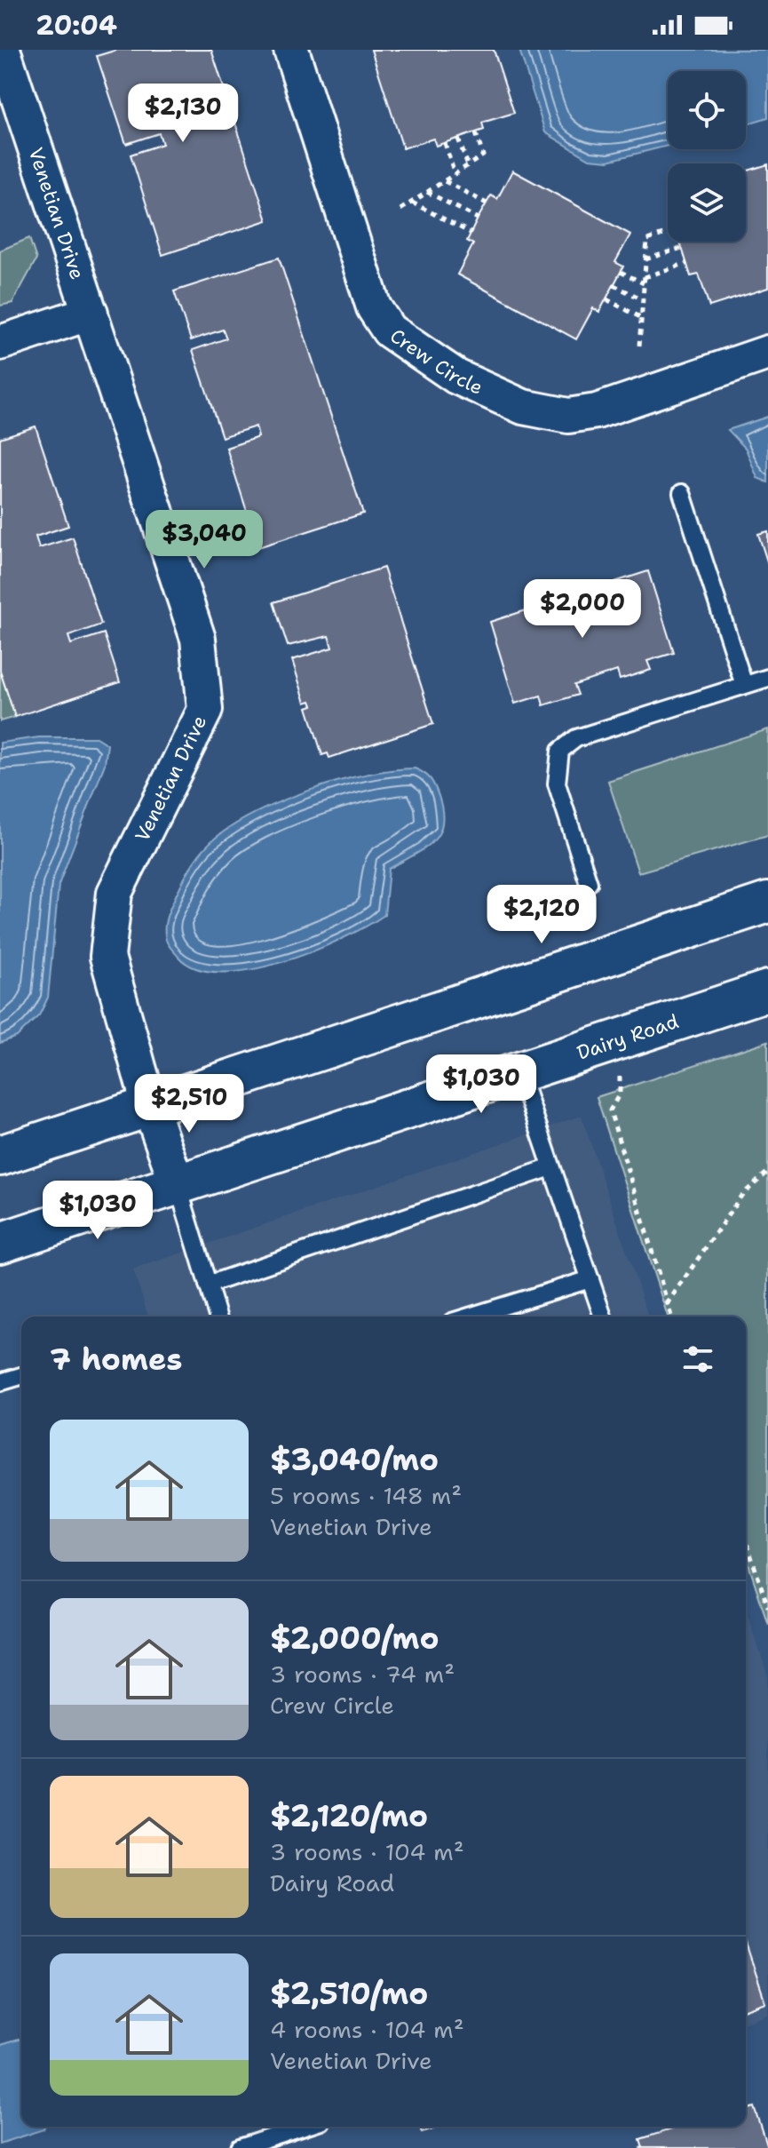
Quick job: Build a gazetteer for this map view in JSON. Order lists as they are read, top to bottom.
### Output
{
  "streets": {
    "street": ["Venetian Drive", "Crew Circle", "Dairy Road"]
  },
  "crossings": [
    ["Venetian Drive", "Dairy Road"]
  ],
  "page": {
    "status": "20:04",
    "price": [
      "$2,130",
      "$3,040",
      "$2,000",
      "$2,120",
      "$1,030",
      "$2,510",
      "$1,030"
    ],
    "heading": "7 homes",
    "list": [
      {
        "name": "$3,040/mo",
        "note": "5 rooms · 148 m² · Venetian Drive"
      },
      {
        "name": "$2,000/mo",
        "note": "3 rooms · 74 m² · Crew Circle"
      },
      {
        "name": "$2,120/mo",
        "note": "3 rooms · 104 m² · Dairy Road"
      },
      {
        "name": "$2,510/mo",
        "note": "4 rooms · 104 m² · Venetian Drive"
      }
    ]
  }
}
